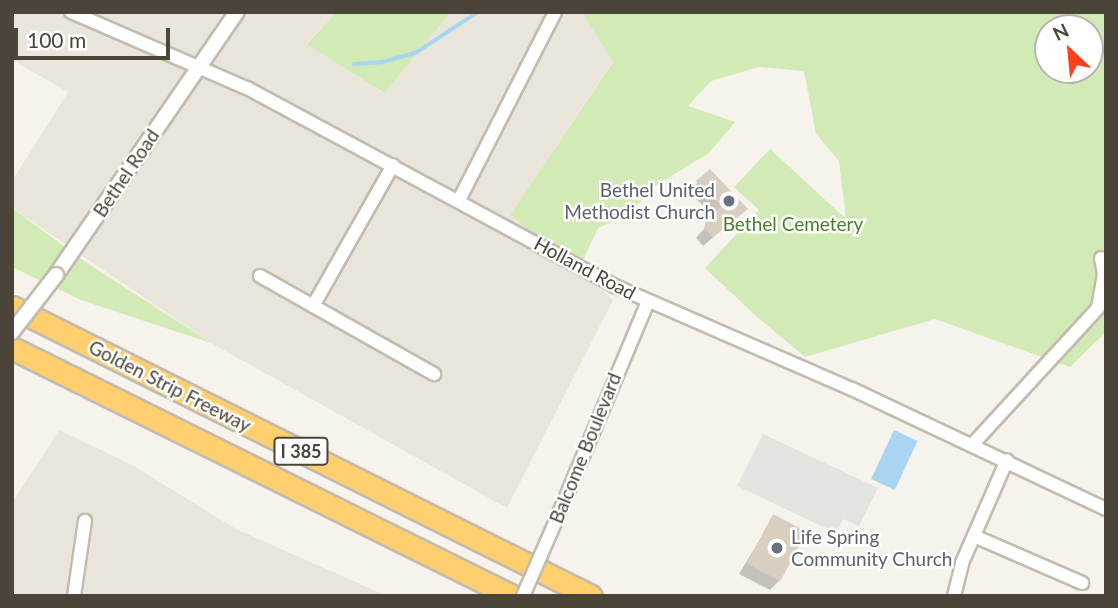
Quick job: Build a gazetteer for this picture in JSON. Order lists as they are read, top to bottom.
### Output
{
  "streets": {
    "highway": ["Golden Strip Freeway", "I 385"],
    "street": ["Bethel Road", "Holland Road", "Balcome Boulevard"]
  },
  "crossings": [
    ["Bethel Road", "Holland Road"],
    ["Holland Road", "Balcome Boulevard"]
  ],
  "parks": ["Bethel Cemetery"],
  "places": ["Bethel United Methodist Church", "Life Spring Community Church"],
  "scale_bar": "100 m",
  "north": "top left"
}
